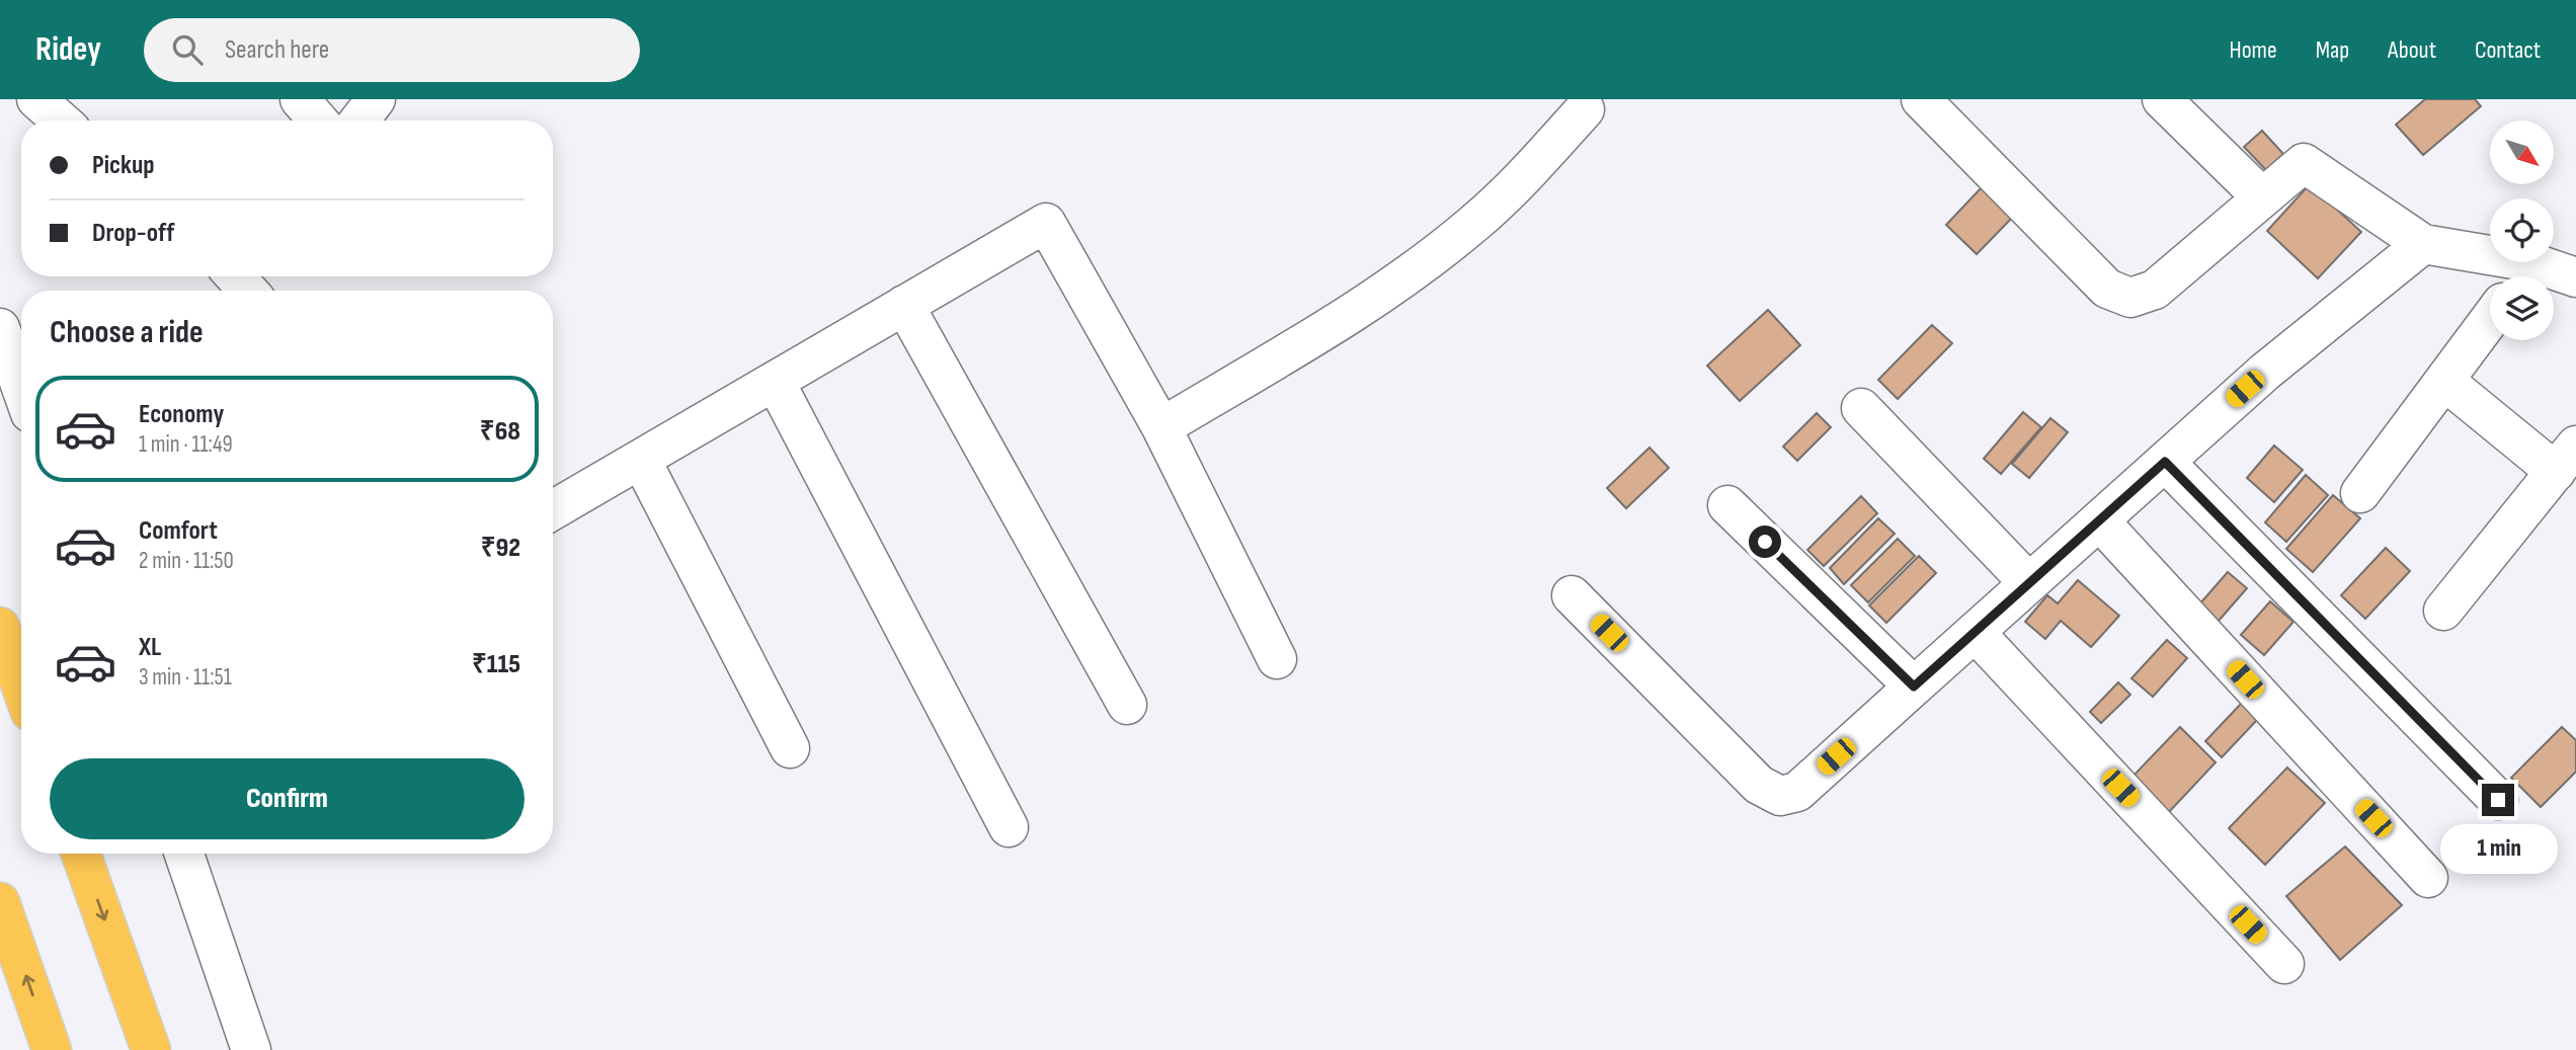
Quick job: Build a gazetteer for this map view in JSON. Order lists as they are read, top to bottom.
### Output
{
  "north": "bottom right",
  "page": {
    "header": "Ridey",
    "search": "Search here",
    "nav": [
      "Home",
      "Map",
      "About",
      "Contact"
    ],
    "banner": ["Pickup", "Drop-off"],
    "heading": "Choose a ride",
    "list": [
      {
        "name": "Economy",
        "note": "1 min · 11:49",
        "value": "₹68"
      },
      {
        "name": "Comfort",
        "note": "2 min · 11:50",
        "value": "₹92"
      },
      {
        "name": "XL",
        "note": "3 min · 11:51",
        "value": "₹115"
      }
    ],
    "buttons": "Confirm",
    "bubble": "1 min"
  }
}
